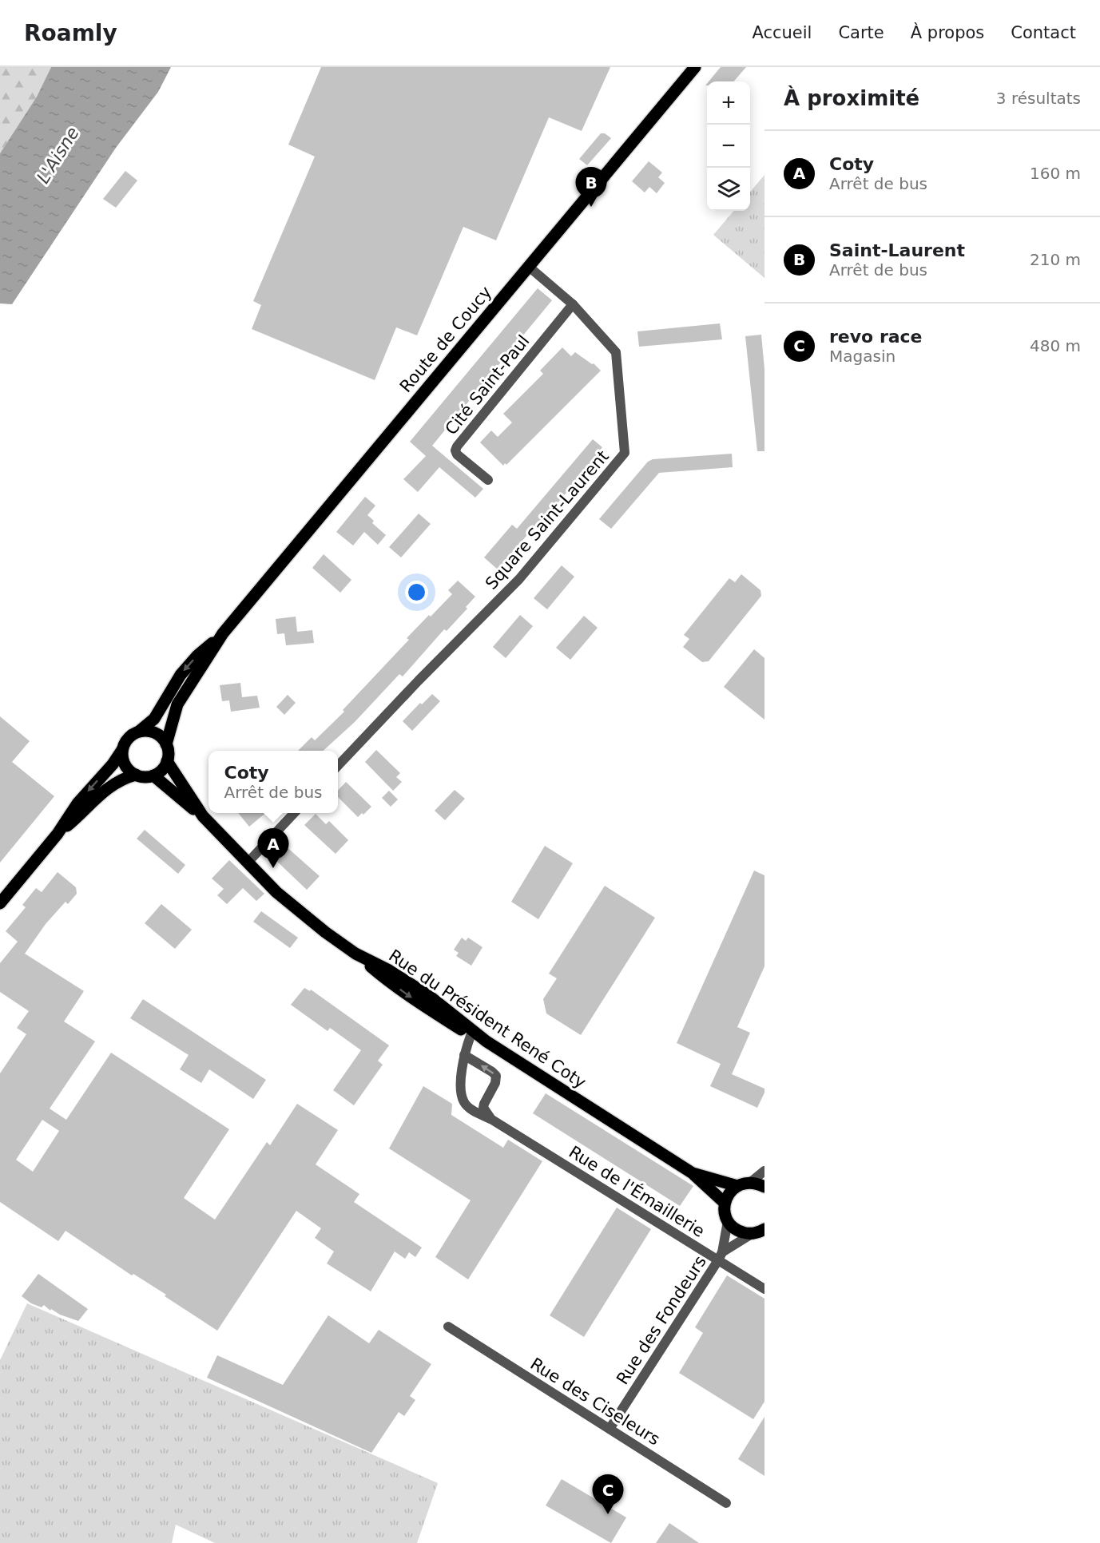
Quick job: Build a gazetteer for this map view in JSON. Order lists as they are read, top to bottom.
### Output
{
  "streets": {
    "main road": ["Route de Coucy", "Rue du Président René Coty"],
    "street": [
      "Cité Saint-Paul",
      "Square Saint-Laurent",
      "Rue de l'Émaillerie",
      "Rue des Fondeurs",
      "Rue des Ciseleurs"
    ]
  },
  "crossings": [
    ["Route de Coucy", "Square Saint-Laurent"],
    ["Route de Coucy", "Rue du Président René Coty"],
    ["Cité Saint-Paul", "Square Saint-Laurent"],
    ["Rue de l'Émaillerie", "Rue des Fondeurs"],
    ["Rue des Fondeurs", "Rue des Ciseleurs"]
  ],
  "water": ["L'Aisne"],
  "page": {
    "header": "Roamly",
    "nav": [
      "Accueil",
      "Carte",
      "À propos",
      "Contact"
    ],
    "heading": ["À proximité", "3 résultats"],
    "map_buttons": ["+", "−"],
    "list": [
      {
        "mark": "A",
        "name": "Coty",
        "note": "Arrêt de bus",
        "value": "160 m"
      },
      {
        "mark": "B",
        "name": "Saint-Laurent",
        "note": "Arrêt de bus",
        "value": "210 m"
      },
      {
        "mark": "C",
        "name": "revo race",
        "note": "Magasin",
        "value": "480 m"
      }
    ],
    "pins": ["B", "A", "C"],
    "popup": ["Coty", "Arrêt de bus"]
  }
}
